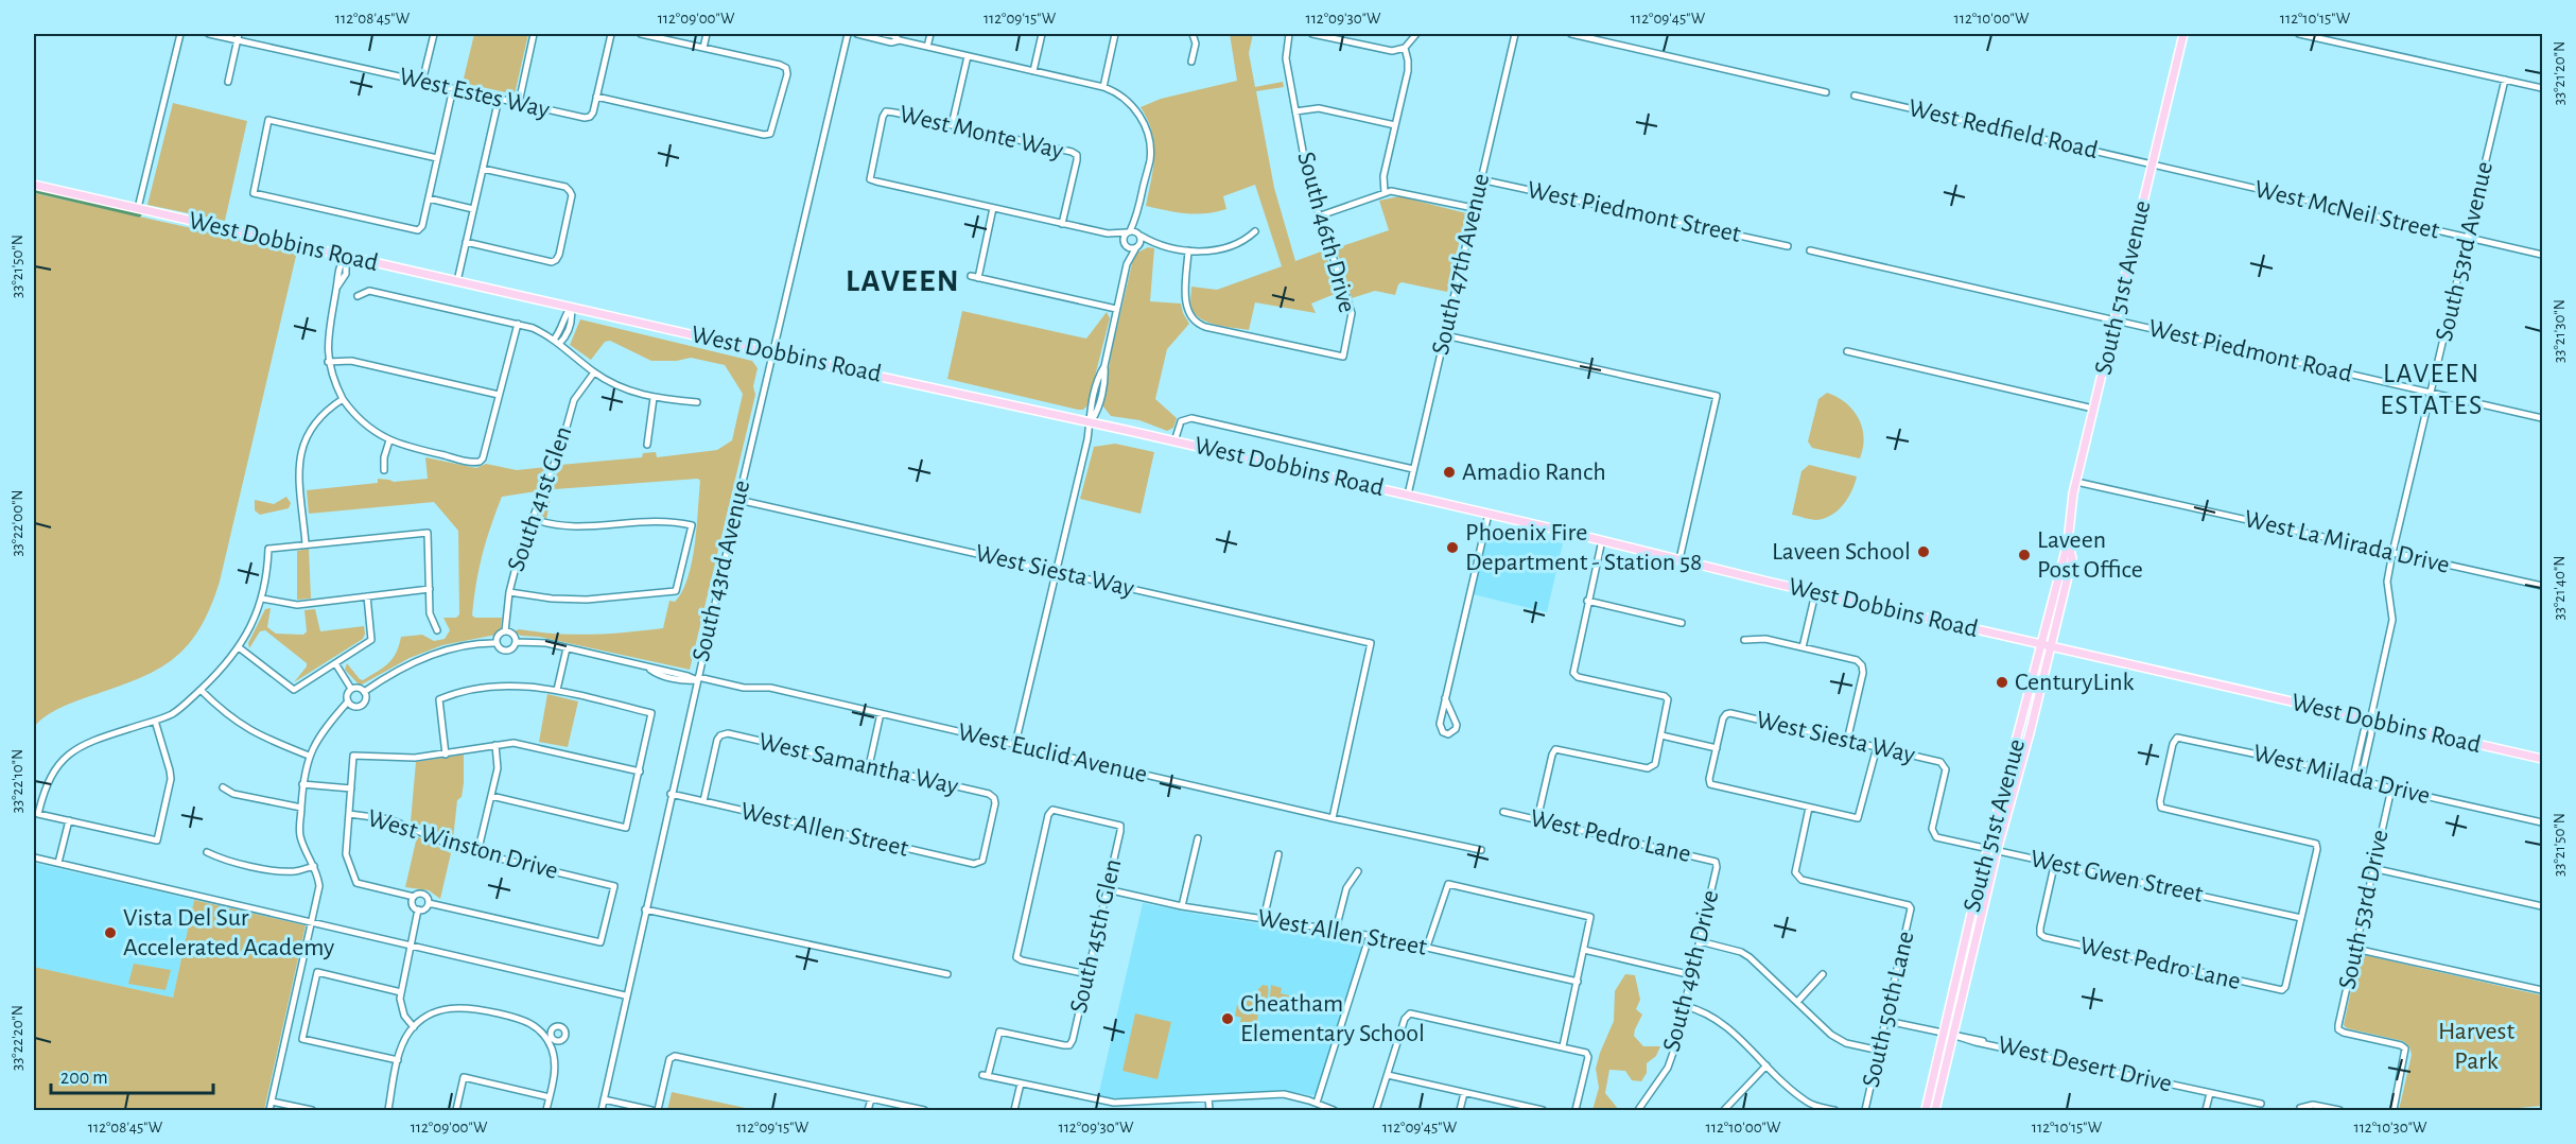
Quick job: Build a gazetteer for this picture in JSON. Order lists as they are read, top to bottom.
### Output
{
  "streets": {
    "main road": ["West Dobbins Road", "South 51st Avenue"],
    "street": [
      "West Estes Way",
      "West Redfield Road",
      "West Monte Way",
      "West McNeil Street",
      "West Piedmont Street",
      "South 46th Drive",
      "South 53rd Avenue",
      "South 47th Avenue",
      "West Piedmont Road",
      "South 41st Glen",
      "West La Mirada Drive",
      "South 43rd Avenue",
      "West Siesta Way",
      "West Euclid Avenue",
      "West Samantha Way",
      "West Milada Drive",
      "West Allen Street",
      "West Pedro Lane",
      "West Winston Drive",
      "West Gwen Street",
      "South 53rd Drive",
      "South 45th Glen",
      "South 49th Drive",
      "South 50th Lane",
      "West Desert Drive"
    ]
  },
  "crossings": [
    ["West Redfield Road", "West McNeil Street"],
    ["West Redfield Road", "South 51st Avenue"],
    ["West McNeil Street", "South 53rd Avenue"],
    ["West McNeil Street", "South 51st Avenue"],
    ["West Piedmont Street", "South 47th Avenue"],
    ["West Dobbins Road", "South 53rd Avenue"],
    ["West Dobbins Road", "South 47th Avenue"],
    ["West Dobbins Road", "South 51st Avenue"],
    ["West Dobbins Road", "South 43rd Avenue"],
    ["South 53rd Avenue", "West Piedmont Road"],
    ["South 53rd Avenue", "West La Mirada Drive"],
    ["South 53rd Avenue", "West Milada Drive"],
    ["South 51st Avenue", "West Piedmont Road"],
    ["South 51st Avenue", "West La Mirada Drive"],
    ["South 51st Avenue", "West Gwen Street"],
    ["South 51st Avenue", "West Desert Drive"],
    ["South 41st Glen", "West Euclid Avenue"],
    ["South 43rd Avenue", "West Siesta Way"],
    ["South 43rd Avenue", "West Euclid Avenue"],
    ["South 43rd Avenue", "West Allen Street"],
    ["West Siesta Way", "West Euclid Avenue"],
    ["West Siesta Way", "West Gwen Street"],
    ["West Samantha Way", "West Allen Street"],
    ["West Milada Drive", "West Pedro Lane"],
    ["West Milada Drive", "West Gwen Street"],
    ["West Milada Drive", "South 53rd Drive"],
    ["West Allen Street", "South 45th Glen"],
    ["West Pedro Lane", "West Gwen Street"],
    ["West Pedro Lane", "South 49th Drive"],
    ["South 50th Lane", "West Desert Drive"]
  ],
  "districts": ["LAVEEN", "LAVEEN ESTATES"],
  "parks": ["Harvest Park"],
  "places": [
    "Amadio Ranch",
    "Phoenix Fire Department - Station 58",
    "Laveen School",
    "Laveen Post Office",
    "CenturyLink",
    "Vista Del Sur Accelerated Academy",
    "Cheatham Elementary School"
  ],
  "scale_bar": "200 m",
  "coordinates": [
    "112°08'45\"W",
    "112°09'00\"W",
    "112°09'15\"W",
    "112°09'30\"W",
    "112°09'45\"W",
    "112°10'00\"W",
    "112°10'15\"W",
    "33°21'20\"N",
    "33°21'50\"N",
    "33°21'30\"N",
    "33°22'00\"N",
    "33°21'40\"N",
    "33°22'10\"N",
    "33°22'20\"N",
    "112°10'30\"W"
  ]
}
